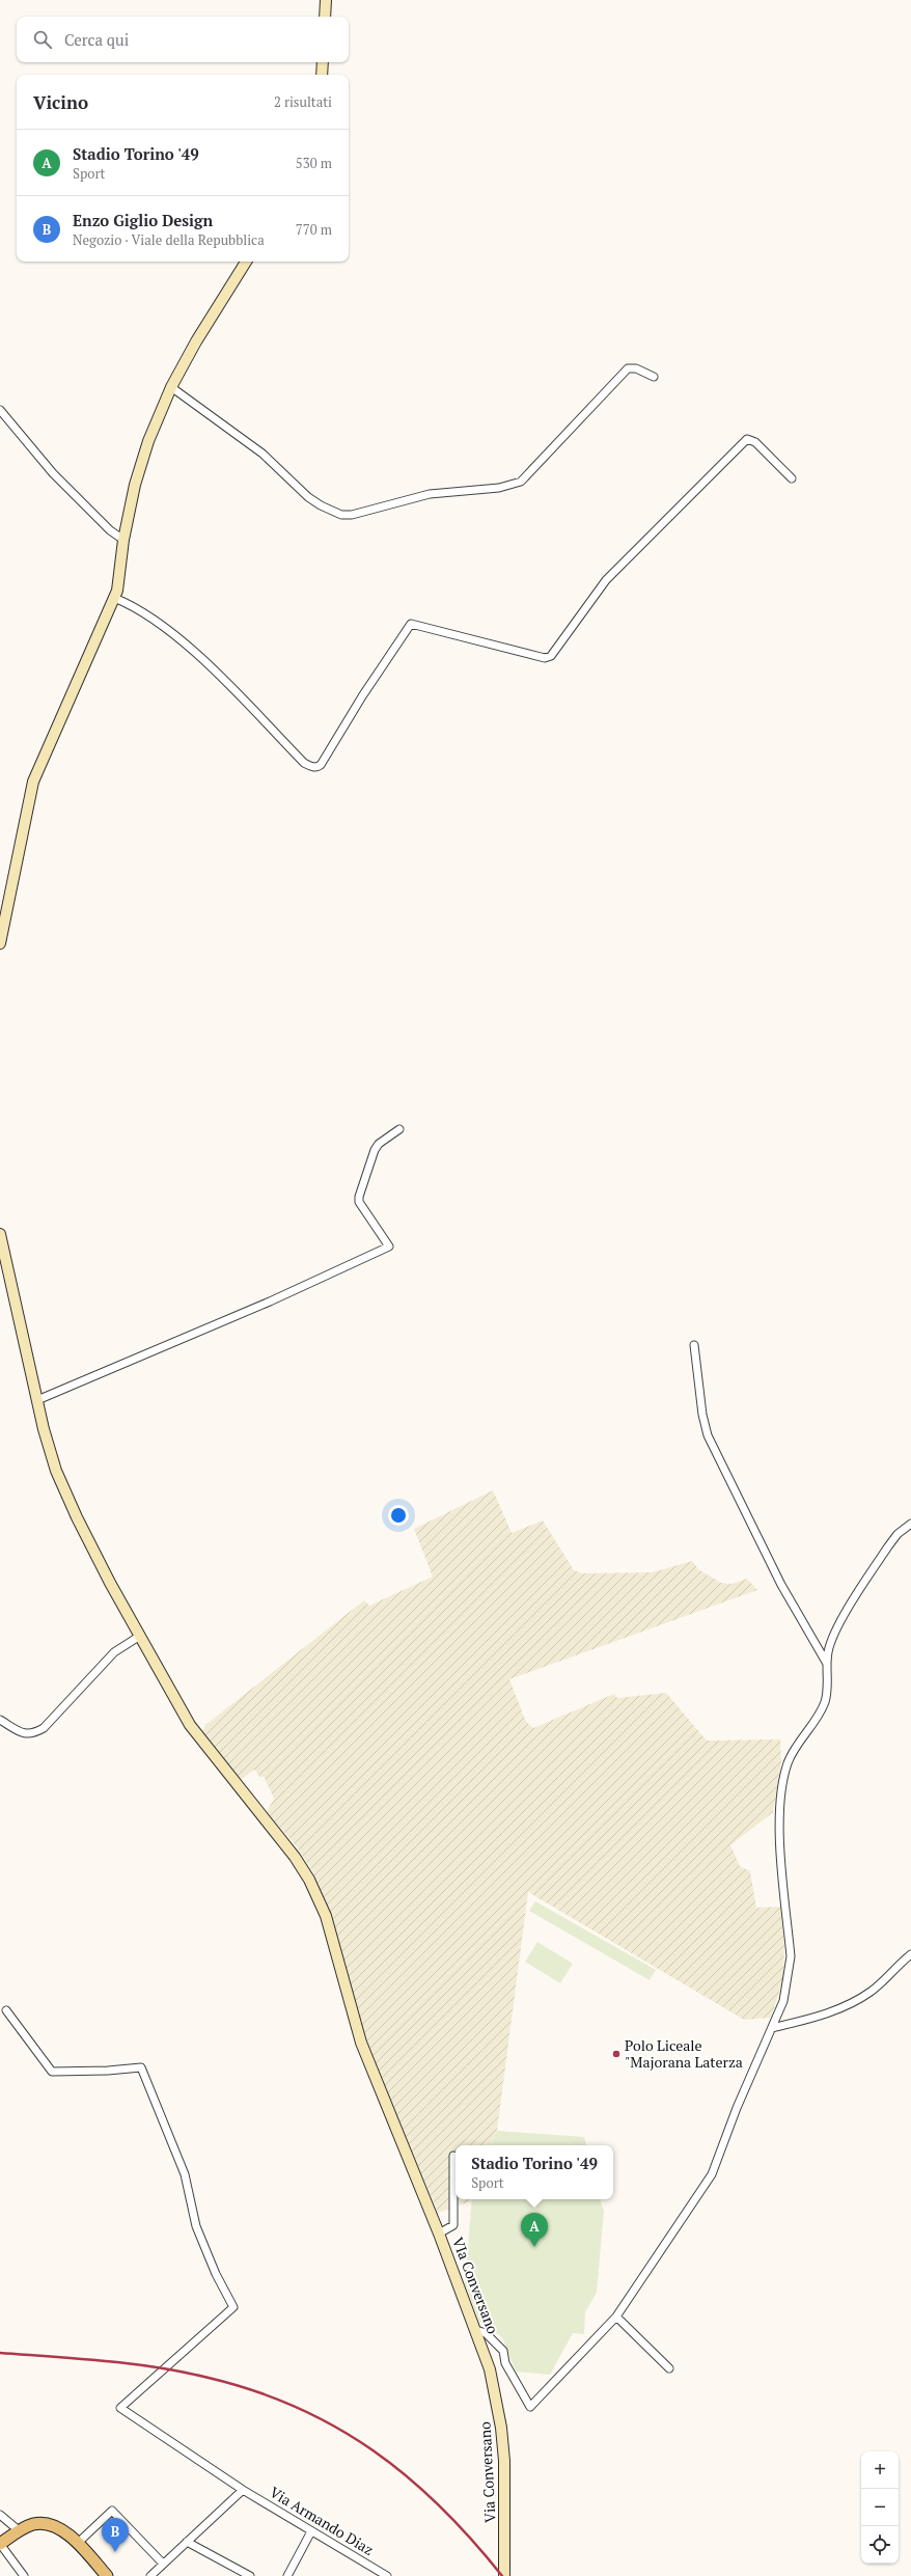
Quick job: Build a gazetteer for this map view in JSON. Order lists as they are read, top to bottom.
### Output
{
  "streets": {
    "main road": ["VIa Conversano", "Via Conversano"],
    "street": ["Via Armando Diaz"]
  },
  "crossings": [
    ["VIa Conversano", "Via Conversano"]
  ],
  "places": ["Polo Liceale \"Majorana Laterza"],
  "page": {
    "search": "Cerca qui",
    "heading": ["Vicino", "2 risultati"],
    "list": [
      {
        "mark": "A",
        "name": "Stadio Torino '49",
        "note": "Sport",
        "value": "530 m"
      },
      {
        "mark": "B",
        "name": "Enzo Giglio Design",
        "note": "Negozio · Viale della Repubblica",
        "value": "770 m"
      }
    ],
    "popup": ["Stadio Torino '49", "Sport"],
    "pins": ["A", "B"],
    "map_buttons": ["+", "−"]
  }
}
